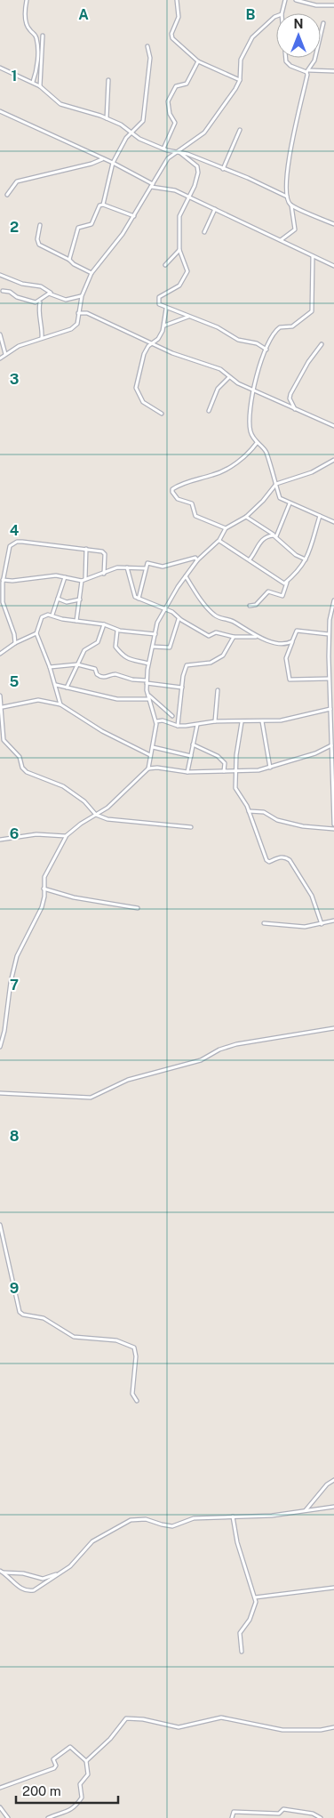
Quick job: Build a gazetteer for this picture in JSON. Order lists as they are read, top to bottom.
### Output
{
  "scale_bar": "200 m",
  "north": "top",
  "grid": {
    "columns": ["A", "B"],
    "rows": [
      "1",
      "2",
      "3",
      "4",
      "5",
      "6",
      "7",
      "8",
      "9"
    ]
  }
}
